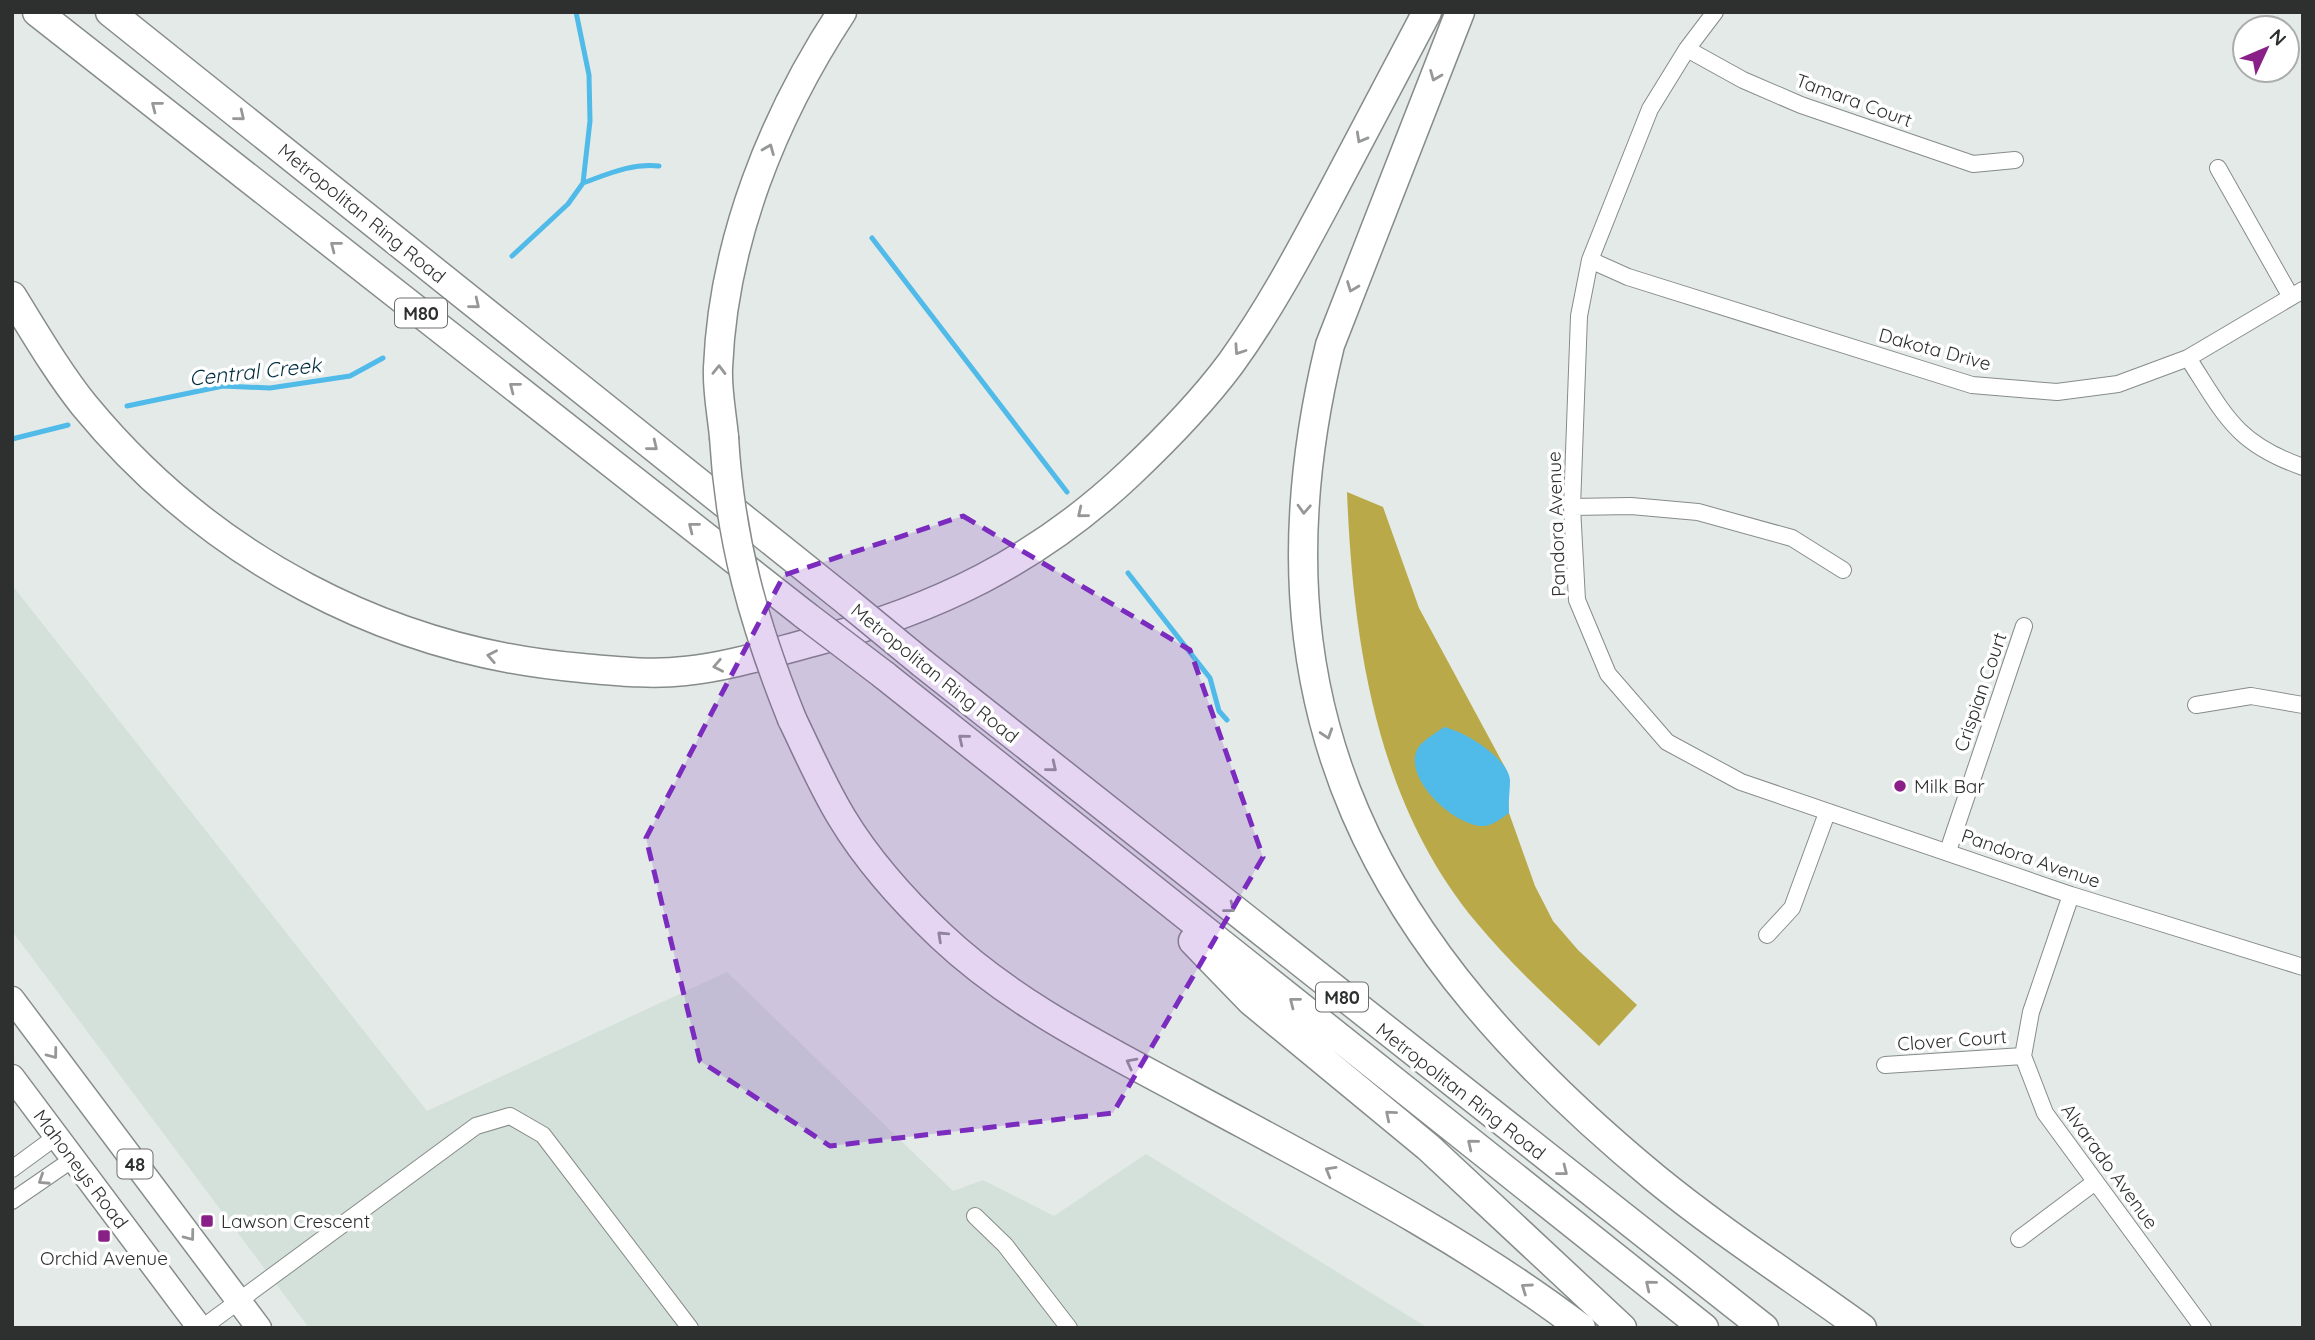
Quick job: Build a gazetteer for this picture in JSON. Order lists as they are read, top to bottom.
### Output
{
  "streets": {
    "highway": ["Metropolitan Ring Road", "M80"],
    "main road": ["48", "Mahoneys Road"],
    "street": [
      "Tamara Court",
      "Dakota Drive",
      "Pandora Avenue",
      "Crispian Court",
      "Clover Court",
      "Alvarado Avenue"
    ]
  },
  "crossings": [
    ["Tamara Court", "Pandora Avenue"],
    ["Dakota Drive", "Pandora Avenue"],
    ["Pandora Avenue", "Crispian Court"],
    ["Clover Court", "Alvarado Avenue"]
  ],
  "water": ["Central Creek"],
  "places": {
    "other": ["Milk Bar"],
    "transit": ["Lawson Crescent", "Orchid Avenue"]
  },
  "north": "top right"
}
